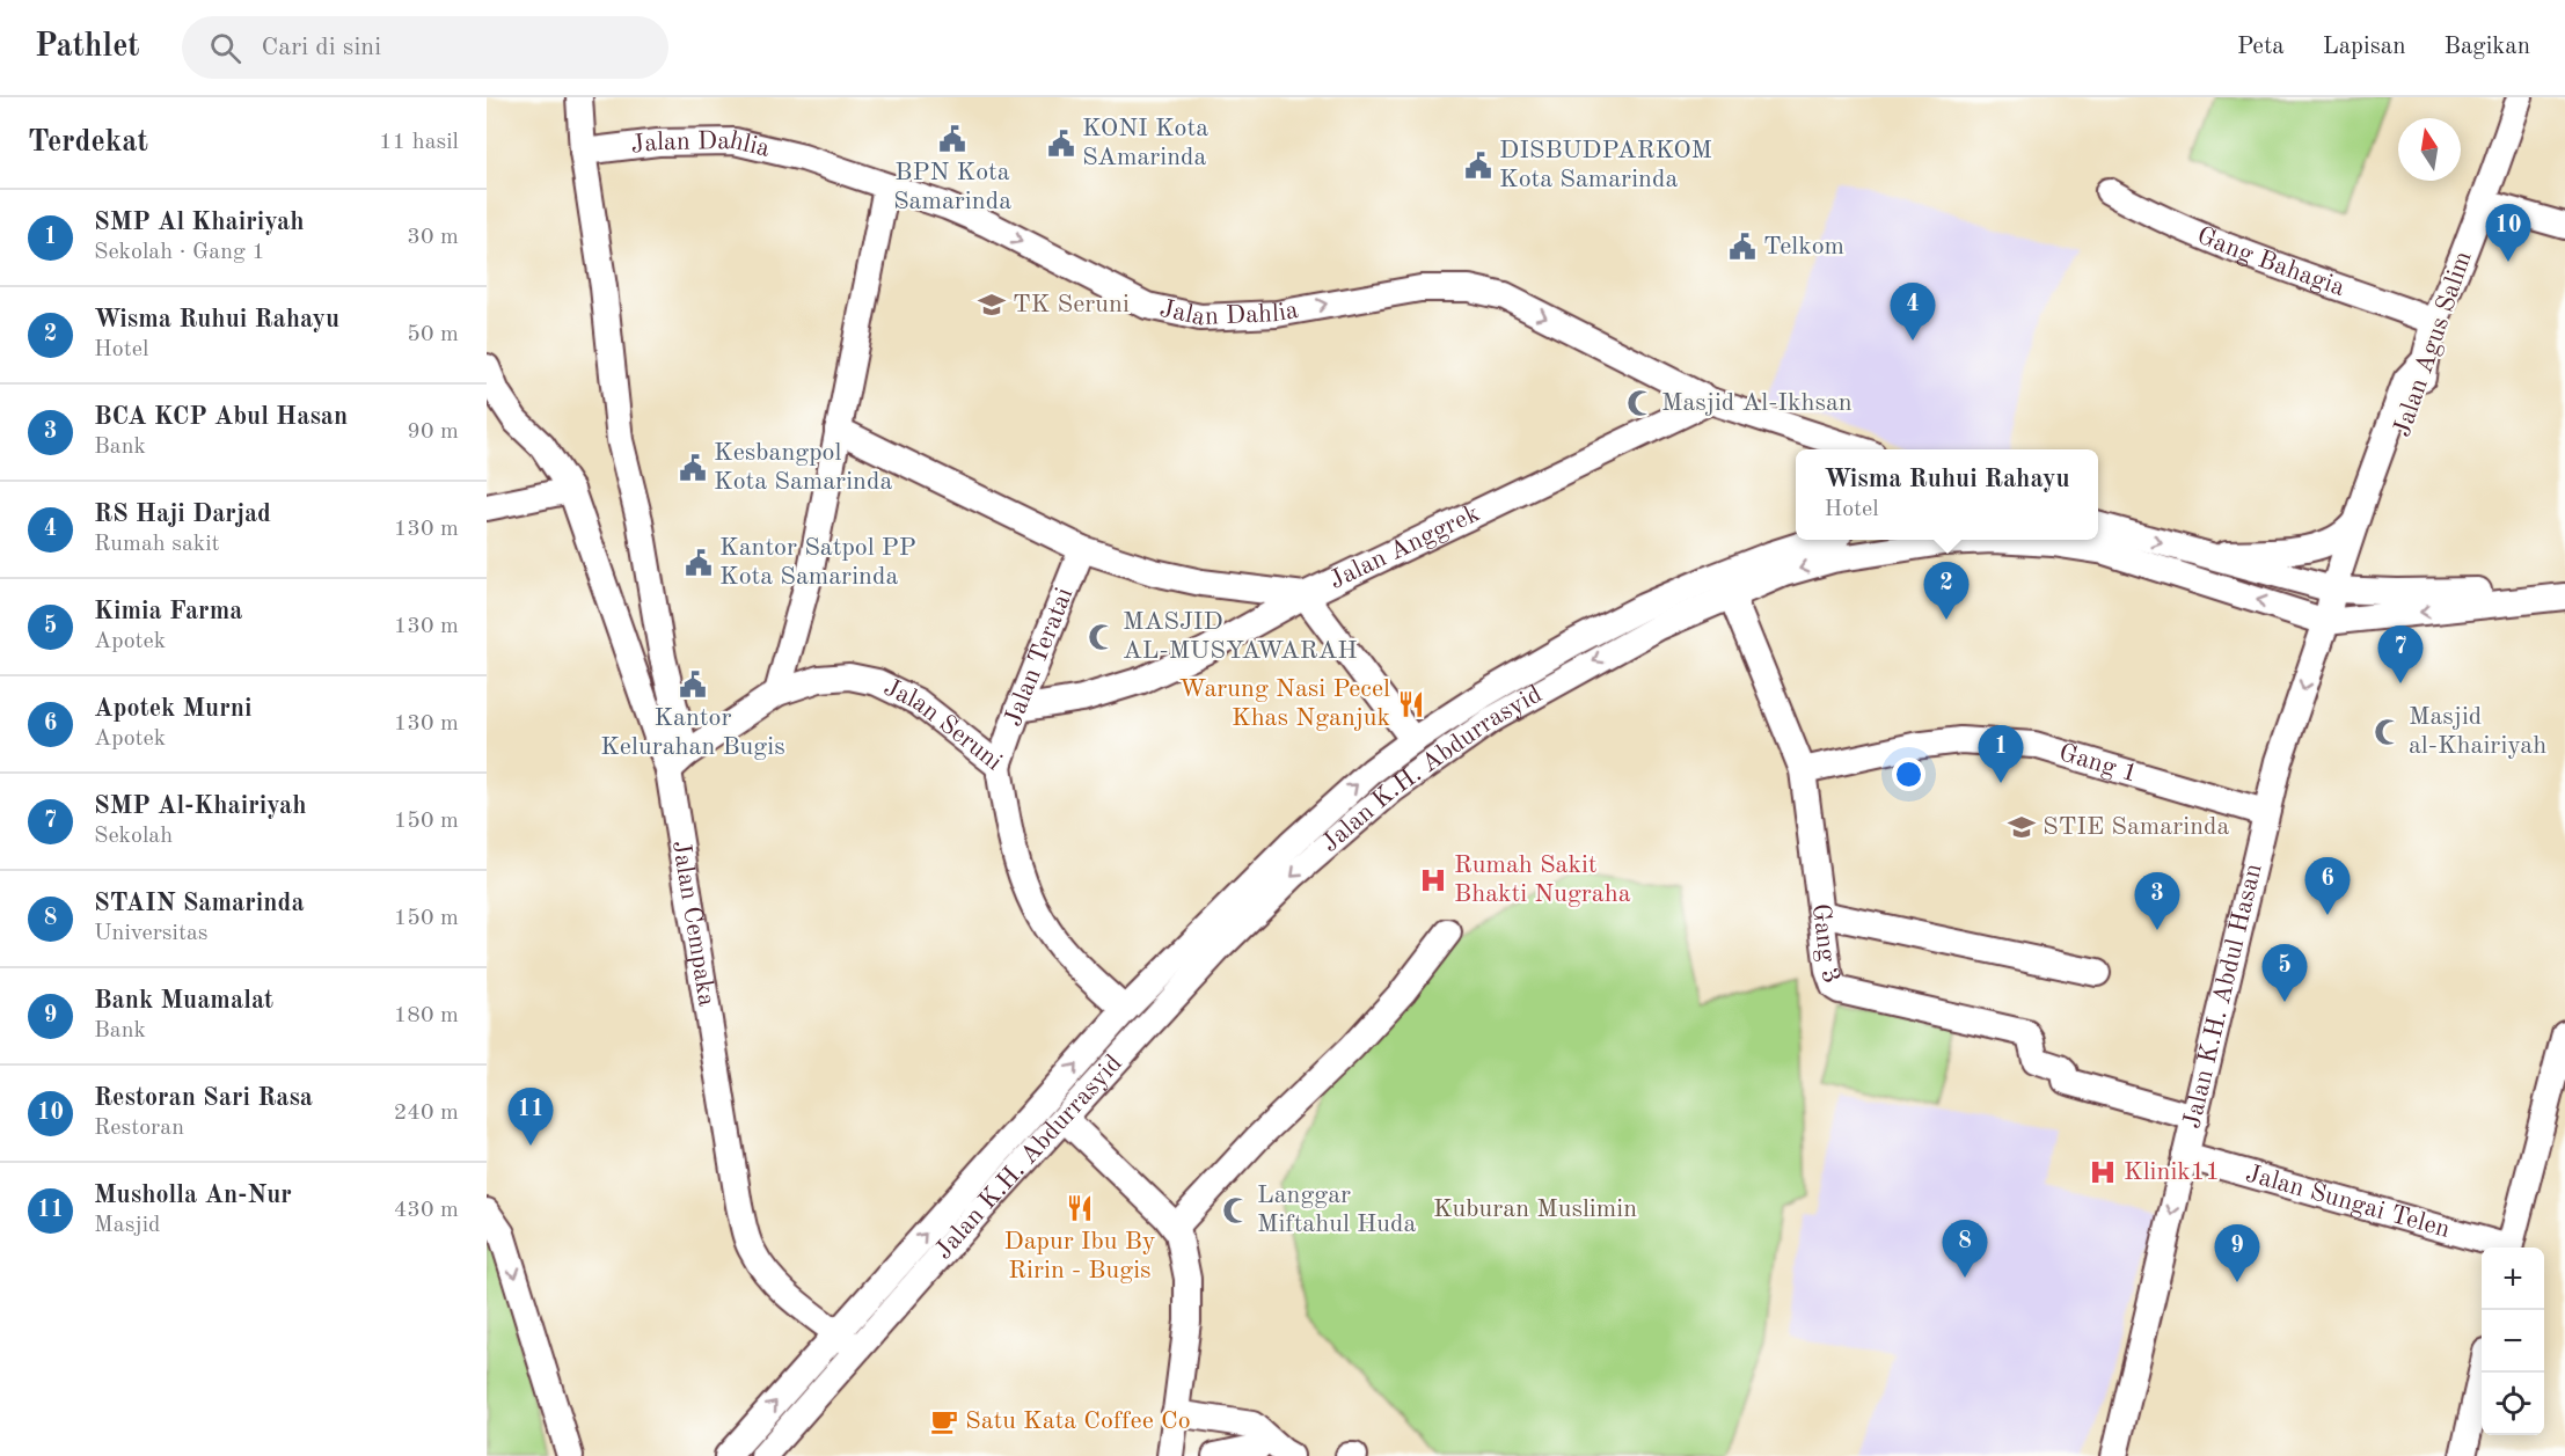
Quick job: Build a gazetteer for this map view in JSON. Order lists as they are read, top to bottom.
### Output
{
  "streets": {
    "street": [
      "Jalan Dahlia",
      "Gang Bahagia",
      "Jalan Agus Salim",
      "Jalan Anggrek",
      "Jalan Teratai",
      "Jalan Seruni",
      "Gang 1",
      "Jalan K.H. Abdurrasyid",
      "Jalan Cempaka",
      "Gang 3",
      "Jalan K.H. Abdul Hasan",
      "Jalan Sungai Telen"
    ]
  },
  "crossings": [
    ["Jalan Dahlia", "Jalan Anggrek"],
    ["Gang Bahagia", "Jalan Agus Salim"],
    ["Jalan Agus Salim", "Jalan K.H. Abdurrasyid"],
    ["Jalan Agus Salim", "Jalan K.H. Abdul Hasan"],
    ["Jalan Anggrek", "Jalan Teratai"],
    ["Jalan Teratai", "Jalan Seruni"],
    ["Jalan Seruni", "Jalan K.H. Abdurrasyid"],
    ["Jalan Seruni", "Jalan Cempaka"],
    ["Gang 1", "Gang 3"],
    ["Gang 1", "Jalan K.H. Abdul Hasan"],
    ["Jalan K.H. Abdurrasyid", "Jalan Cempaka"],
    ["Jalan K.H. Abdurrasyid", "Gang 3"],
    ["Jalan K.H. Abdurrasyid", "Jalan K.H. Abdul Hasan"],
    ["Gang 3", "Jalan K.H. Abdul Hasan"],
    ["Jalan K.H. Abdul Hasan", "Jalan Sungai Telen"]
  ],
  "one_way": ["Jalan Dahlia", "Jalan K.H. Abdul Hasan"],
  "parks": ["Kuburan Muslimin"],
  "places": {
    "public building": [
      "BPN Kota Samarinda",
      "KONI Kota SAmarinda",
      "DISBUDPARKOM Kota Samarinda",
      "Telkom",
      "Kesbangpol Kota Samarinda",
      "Kantor Satpol PP Kota Samarinda",
      "Kantor Kelurahan Bugis"
    ],
    "school or university": ["TK Seruni", "STIE Samarinda"],
    "mosque": [
      "Masjid Al-Ikhsan",
      "MASJID AL-MUSYAWARAH",
      "Masjid al-Khairiyah",
      "Langgar Miftahul Huda"
    ],
    "restaurant": ["Warung Nasi Pecel Khas Nganjuk", "Dapur Ibu By Ririn - Bugis"],
    "hospital": ["Rumah Sakit Bhakti Nugraha", "Klinik11"],
    "cafe": ["Satu Kata Coffee Co"]
  },
  "north": "top",
  "page": {
    "header": "Pathlet",
    "search": "Cari di sini",
    "nav": ["Peta", "Lapisan", "Bagikan"],
    "heading": ["Terdekat", "11 hasil"],
    "list": [
      {
        "mark": "1",
        "name": "SMP Al Khairiyah",
        "note": "Sekolah · Gang 1",
        "value": "30 m"
      },
      {
        "mark": "2",
        "name": "Wisma Ruhui Rahayu",
        "note": "Hotel",
        "value": "50 m"
      },
      {
        "mark": "3",
        "name": "BCA KCP Abul Hasan",
        "note": "Bank",
        "value": "90 m"
      },
      {
        "mark": "4",
        "name": "RS Haji Darjad",
        "note": "Rumah sakit",
        "value": "130 m"
      },
      {
        "mark": "5",
        "name": "Kimia Farma",
        "note": "Apotek",
        "value": "130 m"
      },
      {
        "mark": "6",
        "name": "Apotek Murni",
        "note": "Apotek",
        "value": "130 m"
      },
      {
        "mark": "7",
        "name": "SMP Al-Khairiyah",
        "note": "Sekolah",
        "value": "150 m"
      },
      {
        "mark": "8",
        "name": "STAIN Samarinda",
        "note": "Universitas",
        "value": "150 m"
      },
      {
        "mark": "9",
        "name": "Bank Muamalat",
        "note": "Bank",
        "value": "180 m"
      },
      {
        "mark": "10",
        "name": "Restoran Sari Rasa",
        "note": "Restoran",
        "value": "240 m"
      },
      {
        "mark": "11",
        "name": "Musholla An-Nur",
        "note": "Masjid",
        "value": "430 m"
      }
    ],
    "pins": [
      "10",
      "4",
      "2",
      "7",
      "1",
      "6",
      "3",
      "5",
      "11",
      "8",
      "9"
    ],
    "popup": ["Wisma Ruhui Rahayu", "Hotel"],
    "map_buttons": ["+", "−"]
  }
}
